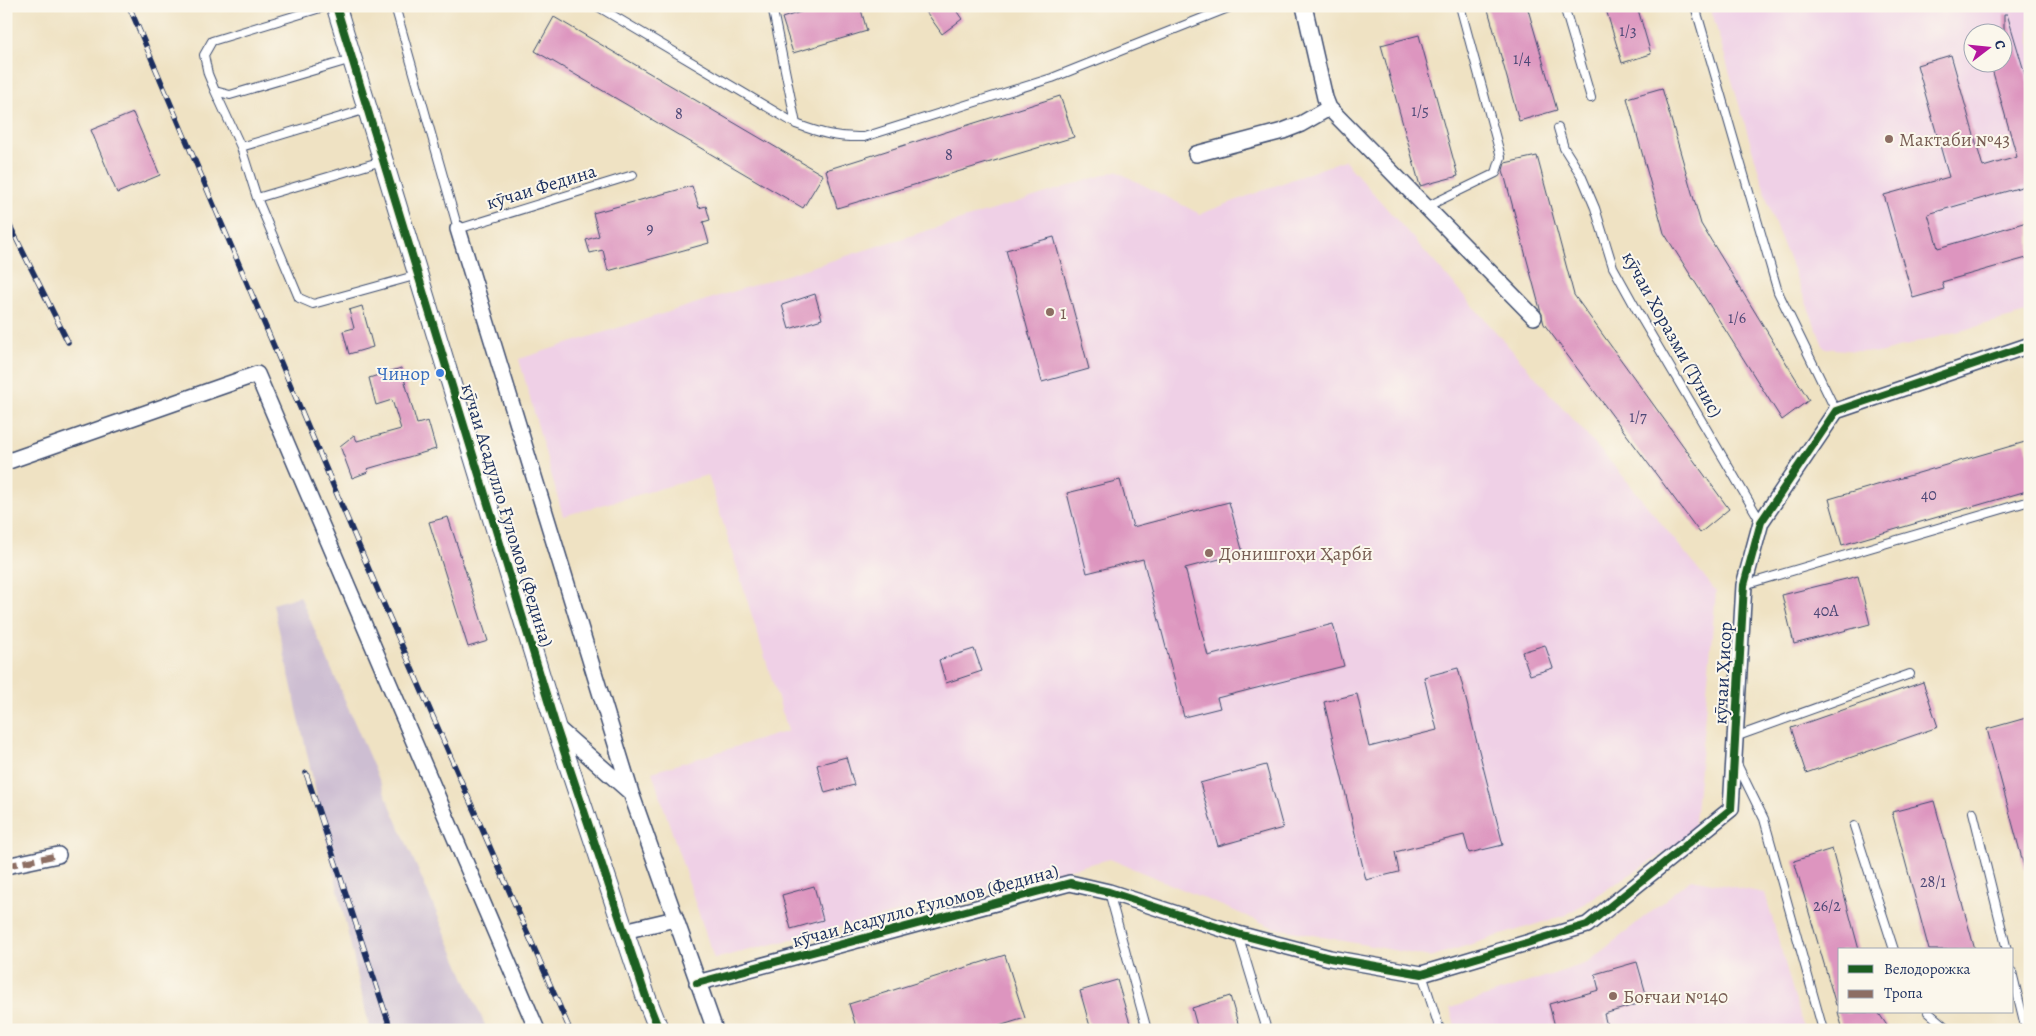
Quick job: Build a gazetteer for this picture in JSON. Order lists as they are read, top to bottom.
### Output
{
  "streets": {
    "street": ["кӯчаи Асадулло Ғуломов (Федина)", "кӯчаи Ҳисор"],
    "lane": ["кӯчаи Федина", "кӯчаи Хоразми (Тунис)"]
  },
  "crossings": [
    ["кӯчаи Хоразми (Тунис)", "кӯчаи Ҳисор"],
    ["кӯчаи Асадулло Ғуломов (Федина)", "кӯчаи Ҳисор"]
  ],
  "places": [
    "Мактаби №43",
    "1",
    "Чинор",
    "Донишгоҳи Ҳарбӣ",
    "Боғчаи №140"
  ],
  "house_numbers": [
    "1/3",
    "1/4",
    "1/5",
    "8",
    "8",
    "9",
    "1/6",
    "1/7",
    "40",
    "40А",
    "28/1",
    "26/2"
  ],
  "legend": ["Велодорожка", "Тропа"],
  "north": "right"
}
